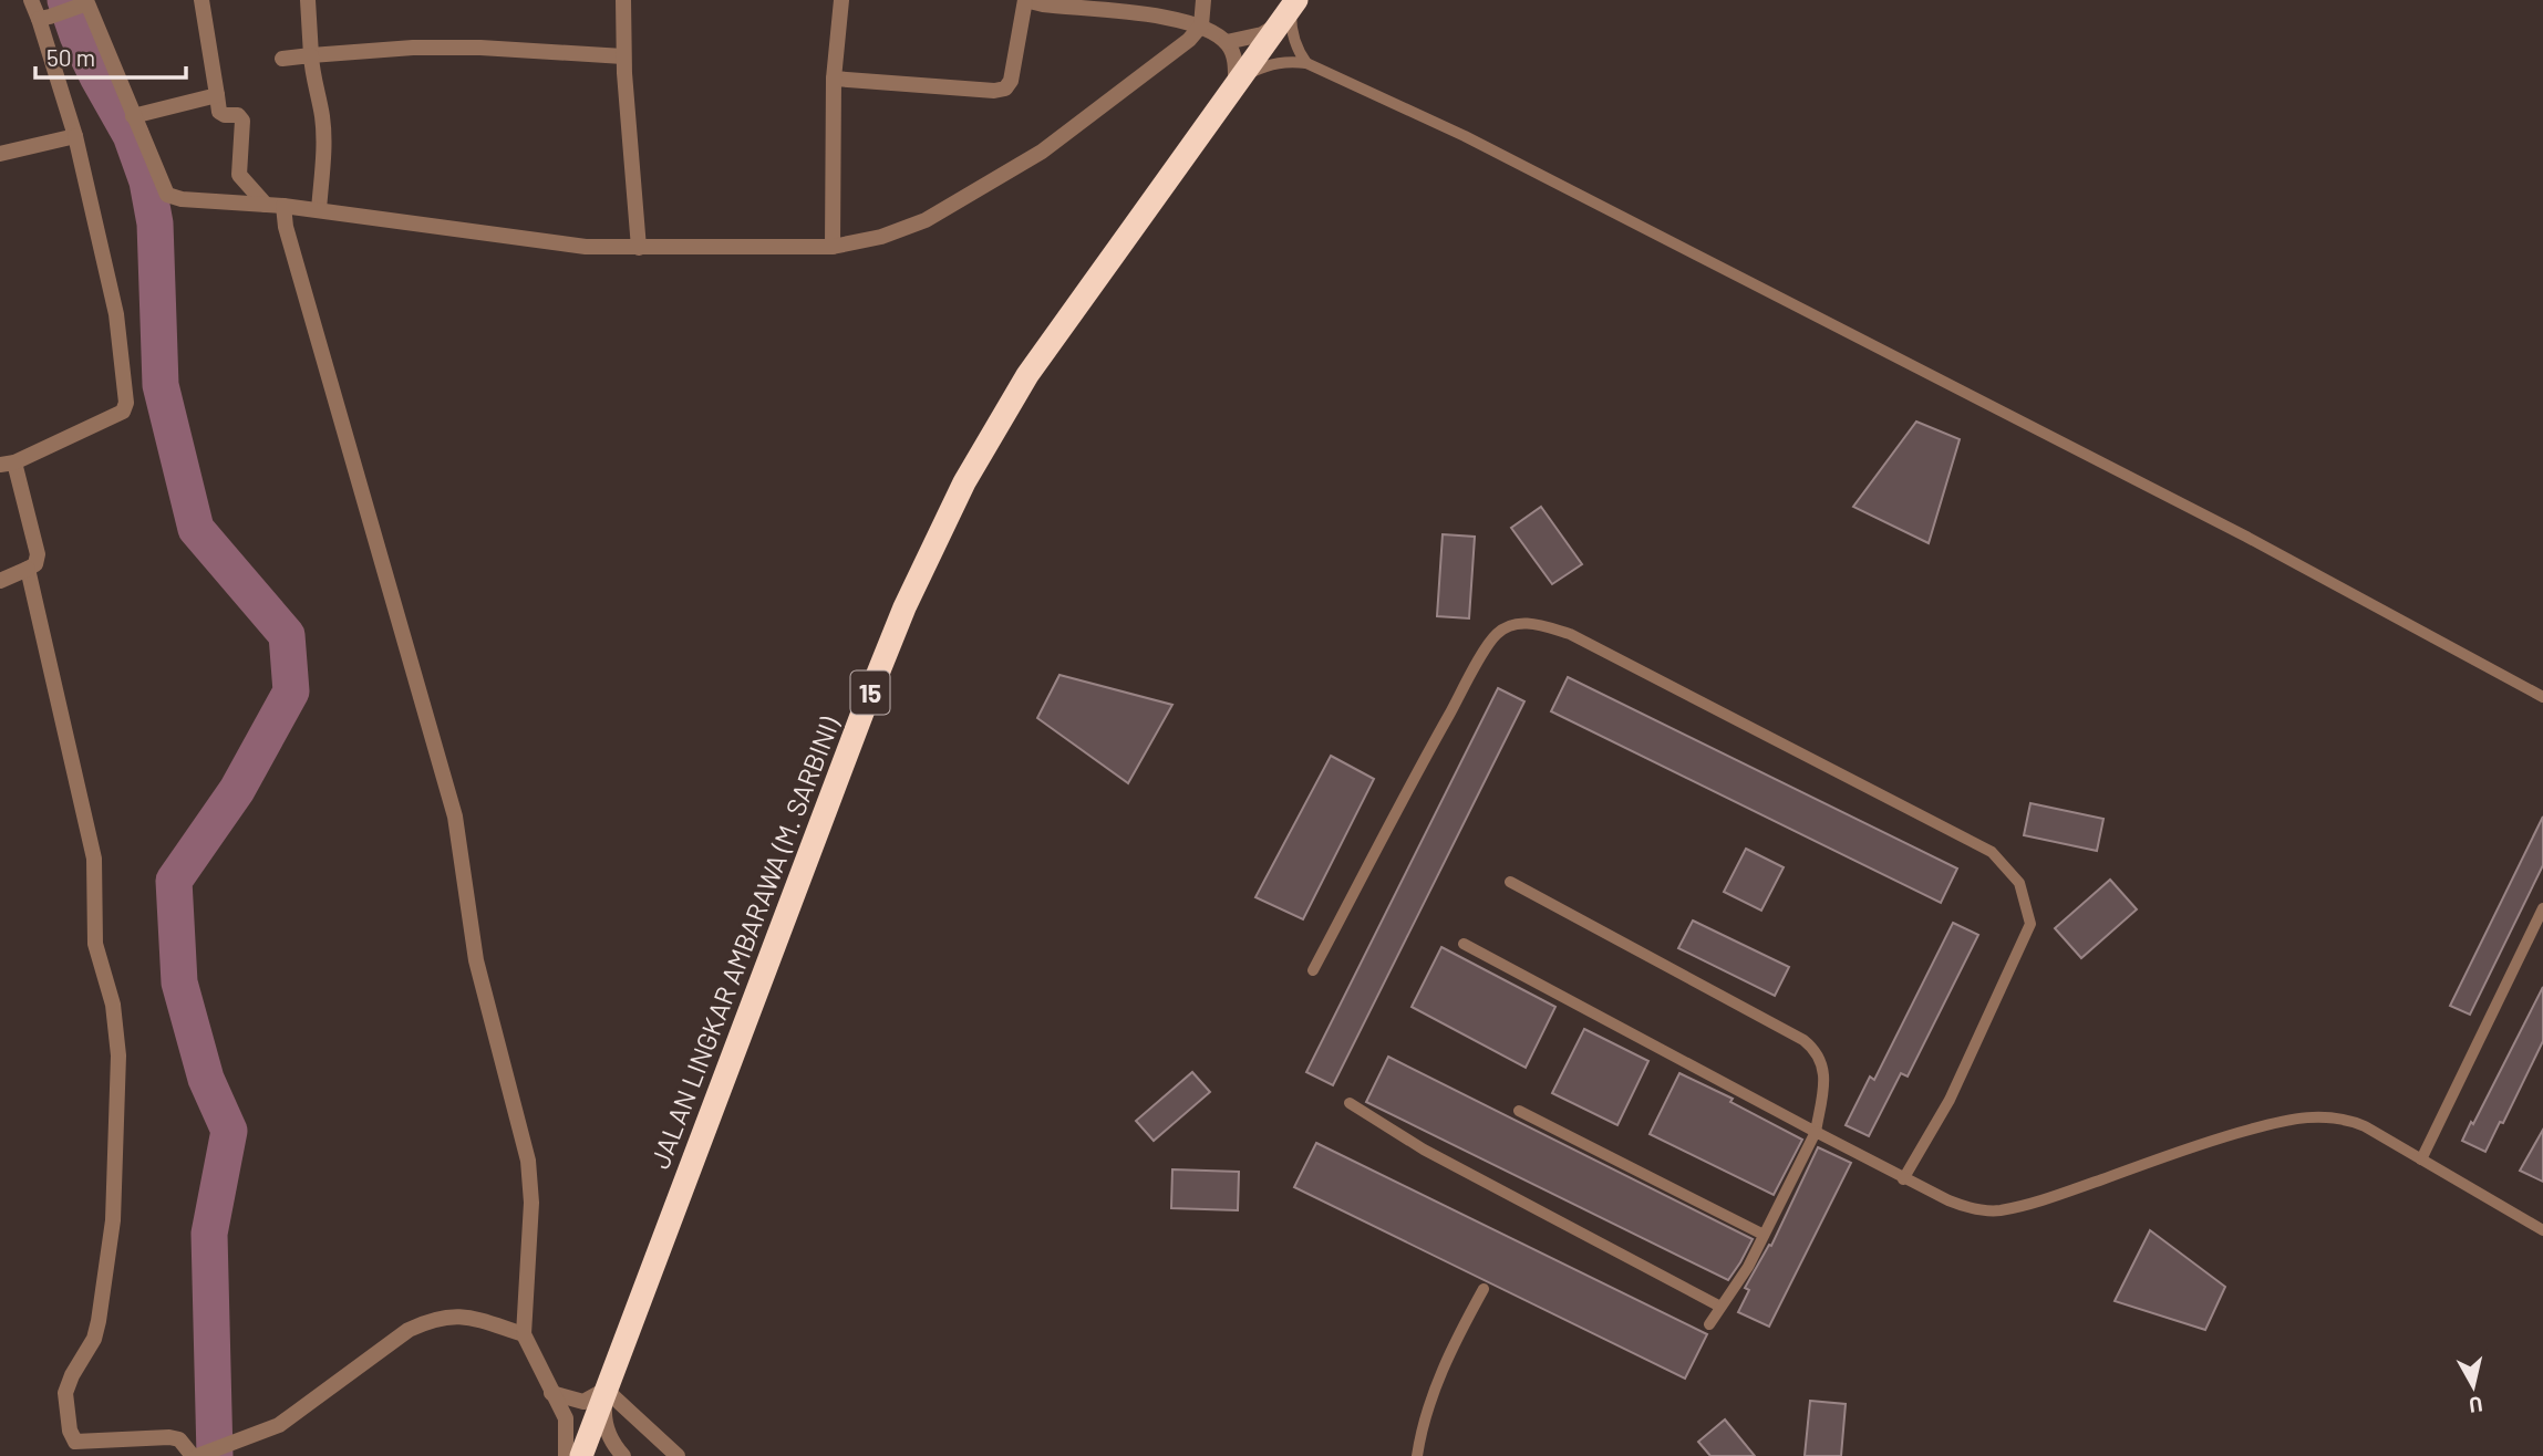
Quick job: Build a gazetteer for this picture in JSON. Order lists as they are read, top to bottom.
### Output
{
  "streets": {
    "highway": ["15", "JALAN LINGKAR AMBARAWA (M. SARBINI)"]
  },
  "scale_bar": "50 m",
  "north": "bottom"
}
